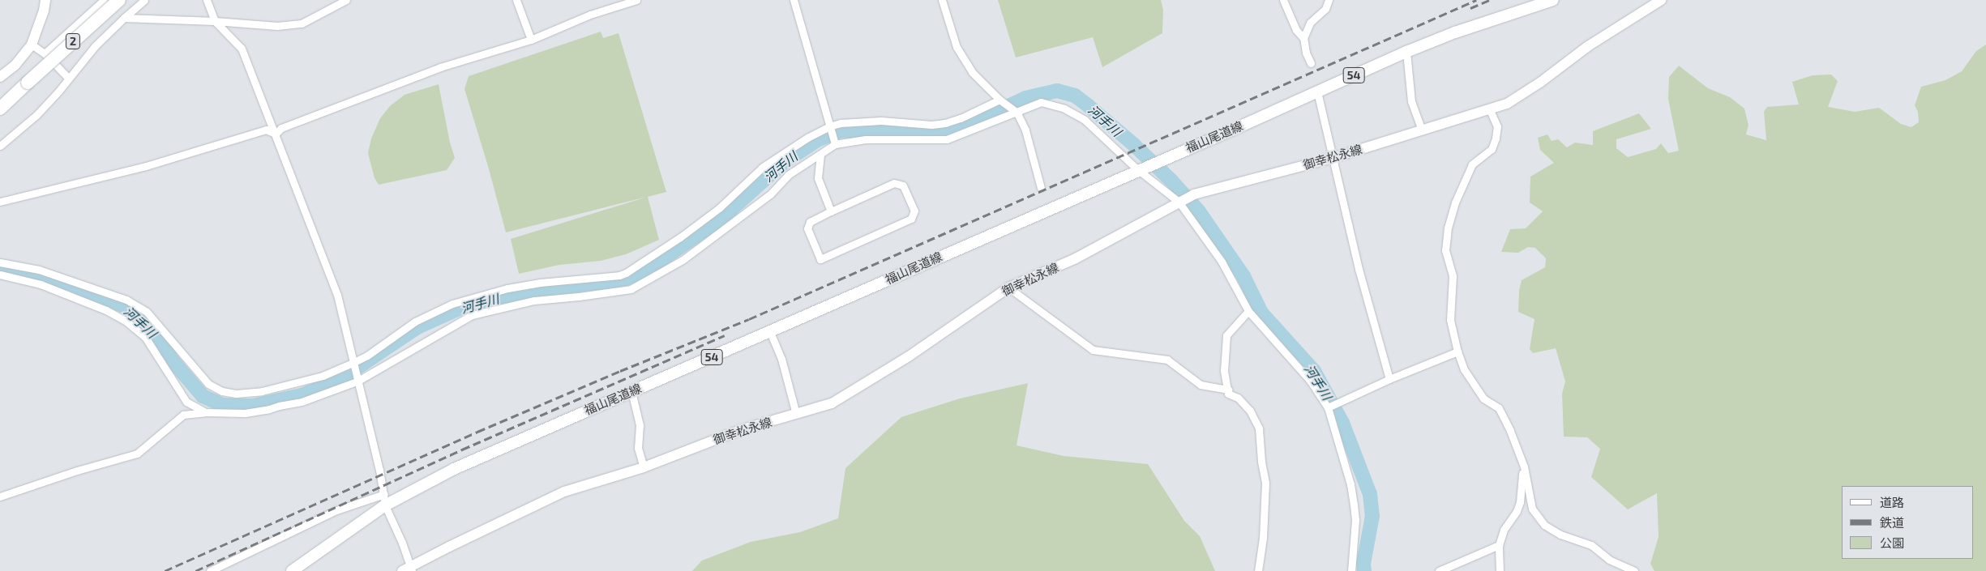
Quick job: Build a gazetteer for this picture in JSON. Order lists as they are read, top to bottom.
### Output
{
  "streets": {
    "highway": ["2"],
    "main road": ["54", "福山尾道線", "御幸松永線"]
  },
  "water": ["河手川"],
  "legend": ["道路", "鉄道", "公園"]
}
